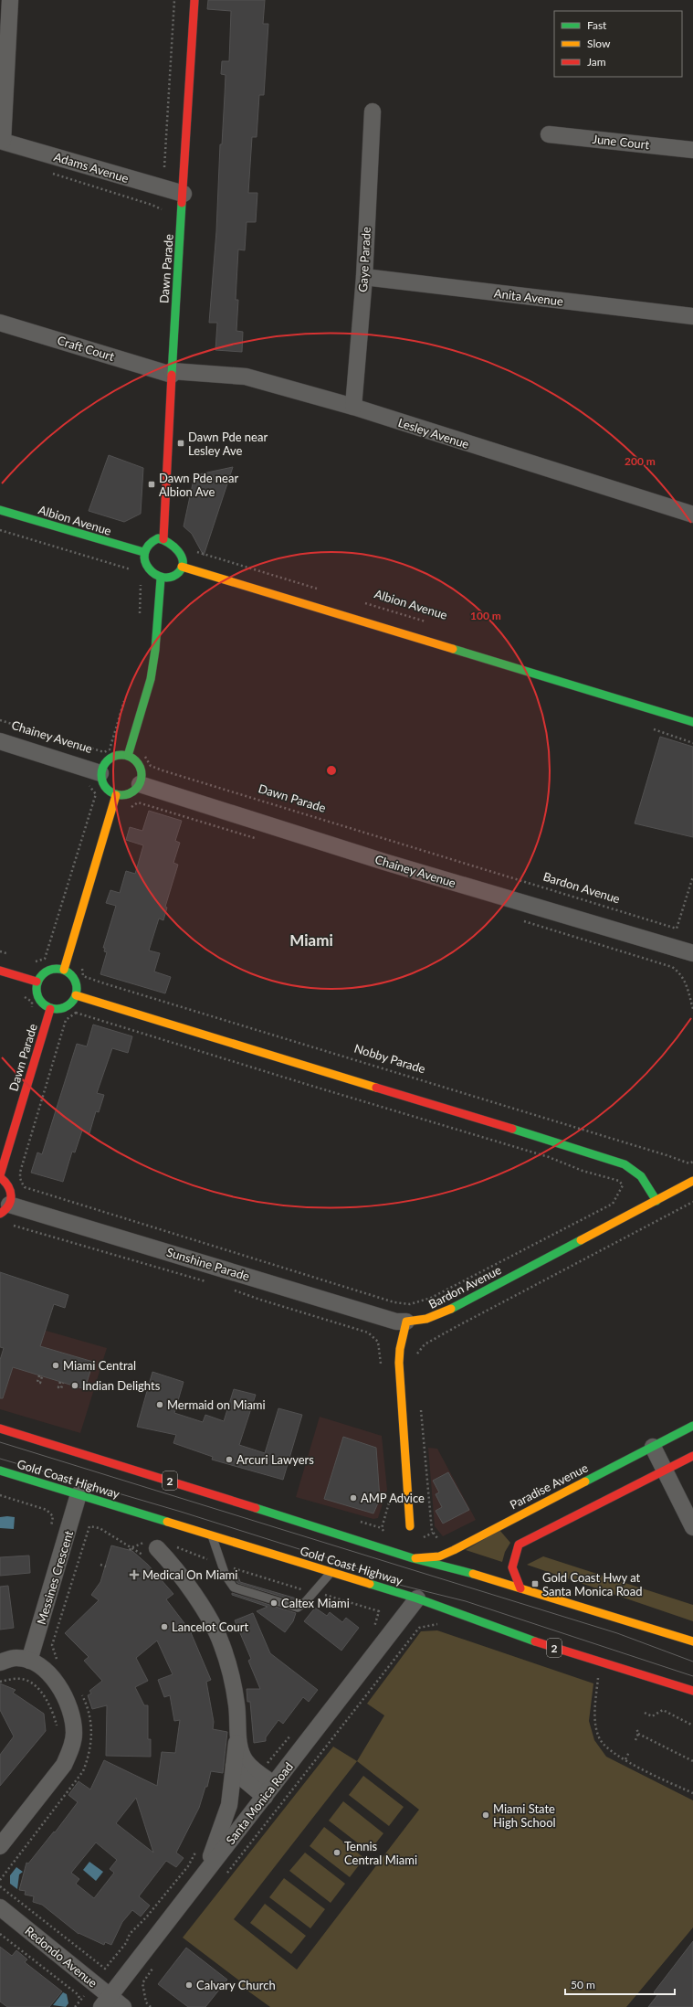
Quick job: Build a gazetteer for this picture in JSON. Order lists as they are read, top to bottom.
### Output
{
  "streets": {
    "main road": [
      "Dawn Parade",
      "Albion Avenue",
      "Bardon Avenue",
      "Gold Coast Highway",
      "2",
      "Paradise Avenue"
    ],
    "street": [
      "June Court",
      "Adams Avenue",
      "Gaye Parade",
      "Anita Avenue",
      "Craft Court",
      "Lesley Avenue",
      "Chainey Avenue",
      "Sunshine Parade",
      "Messines Crescent",
      "Santa Monica Road",
      "Redondo Avenue"
    ],
    "path": ["Nobby Parade"]
  },
  "crossings": [
    ["Adams Avenue", "Dawn Parade"],
    ["Gaye Parade", "Anita Avenue"],
    ["Gaye Parade", "Lesley Avenue"],
    ["Dawn Parade", "Craft Court"],
    ["Dawn Parade", "Lesley Avenue"],
    ["Dawn Parade", "Albion Avenue"],
    ["Dawn Parade", "Bardon Avenue"],
    ["Craft Court", "Lesley Avenue"],
    ["Bardon Avenue", "Sunshine Parade"],
    ["Gold Coast Highway", "Paradise Avenue"],
    ["Gold Coast Highway", "Messines Crescent"],
    ["Gold Coast Highway", "Santa Monica Road"],
    ["Santa Monica Road", "Redondo Avenue"]
  ],
  "districts": ["Miami"],
  "places": {
    "transit": ["Dawn Pde near Lesley Ave", "Dawn Pde near Albion Ave", "Gold Coast Hwy at Santa Monica Road"],
    "other": [
      "Miami Central",
      "Indian Delights",
      "Mermaid on Miami",
      "Arcuri Lawyers",
      "AMP Advice",
      "Caltex Miami",
      "Lancelot Court",
      "Miami State High School",
      "Tennis Central Miami",
      "Calvary Church"
    ],
    "health": ["Medical On Miami"]
  },
  "legend": ["Fast", "Slow", "Jam"],
  "scale_bar": "50 m",
  "rings": ["200 m", "100 m"]
}
